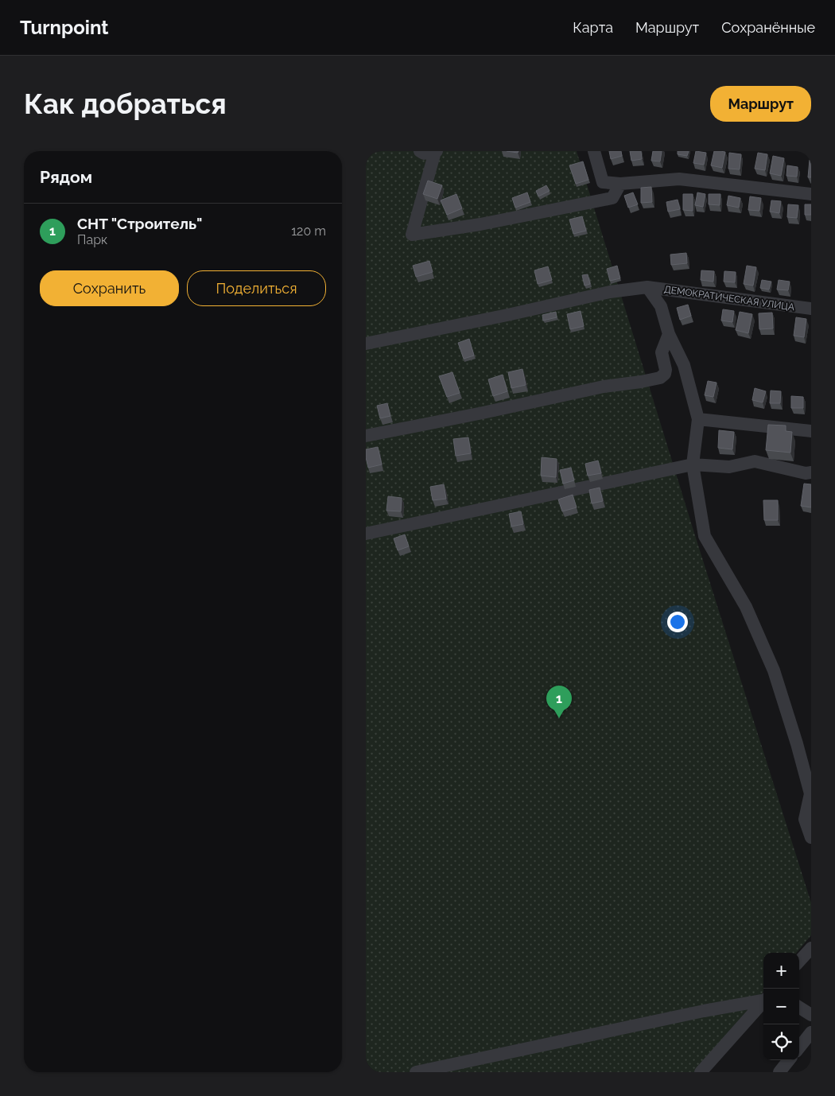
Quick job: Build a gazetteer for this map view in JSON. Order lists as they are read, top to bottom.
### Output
{
  "streets": {
    "street": ["ДЕМОКРАТИЧЕСКАЯ УЛИЦА"]
  },
  "page": {
    "header": "Turnpoint",
    "nav": ["Карта", "Маршрут", "Сохранённые"],
    "buttons": [
      "Маршрут",
      ["Сохранить", "Поделиться"]
    ],
    "title": "Как добраться",
    "heading": "Рядом",
    "list": [
      {
        "mark": "1",
        "name": "СНТ \"Строитель\"",
        "note": "Парк",
        "value": "120 m"
      }
    ],
    "pins": "1",
    "map_buttons": ["+", "−"]
  }
}
